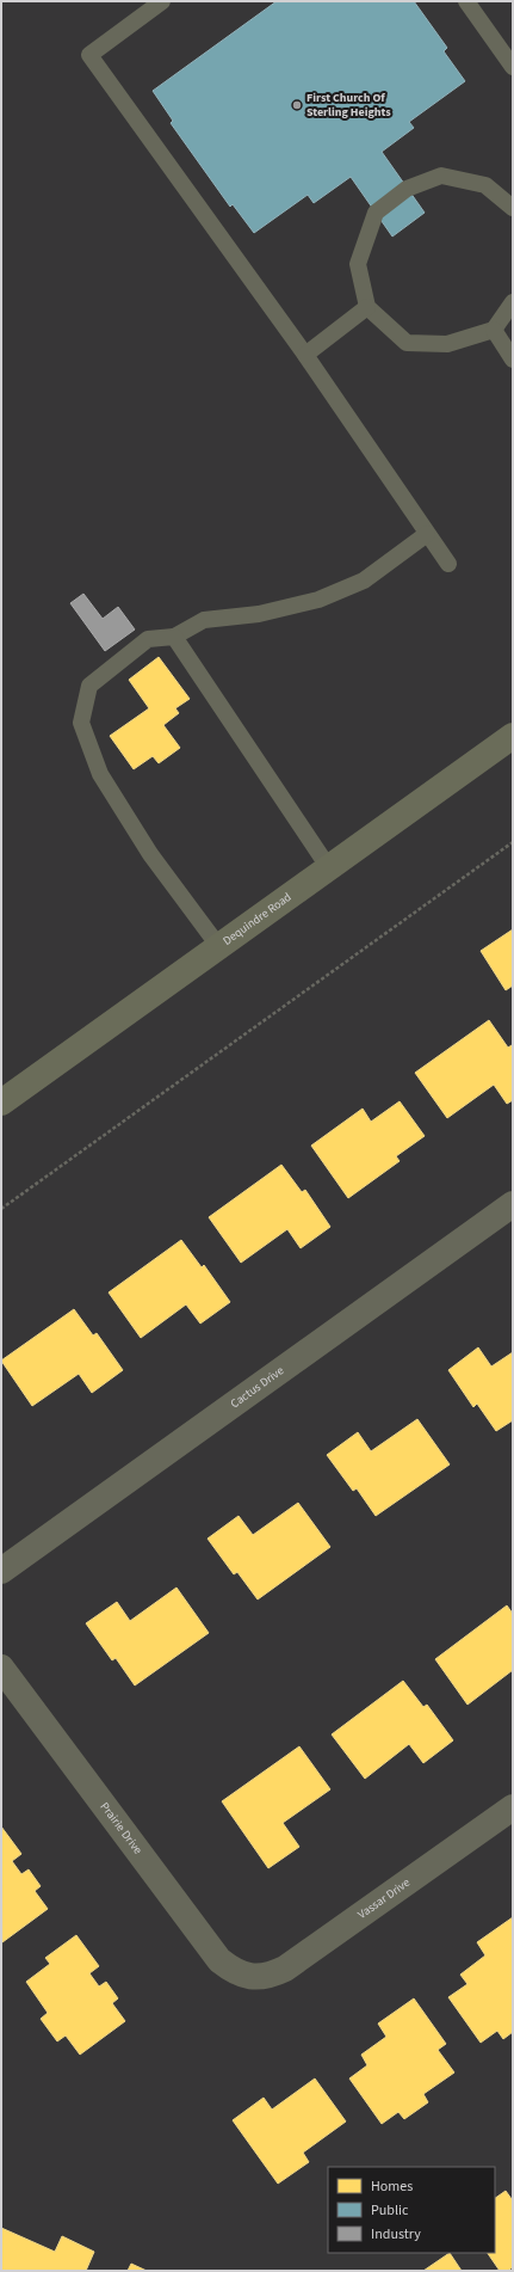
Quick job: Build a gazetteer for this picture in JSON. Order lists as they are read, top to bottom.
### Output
{
  "streets": {
    "main road": ["Dequindre Road"],
    "street": ["Cactus Drive", "Prairie Drive", "Vassar Drive"]
  },
  "crossings": [
    ["Prairie Drive", "Vassar Drive"]
  ],
  "places": ["First Church Of Sterling Heights"],
  "legend": ["Homes", "Public", "Industry"]
}
